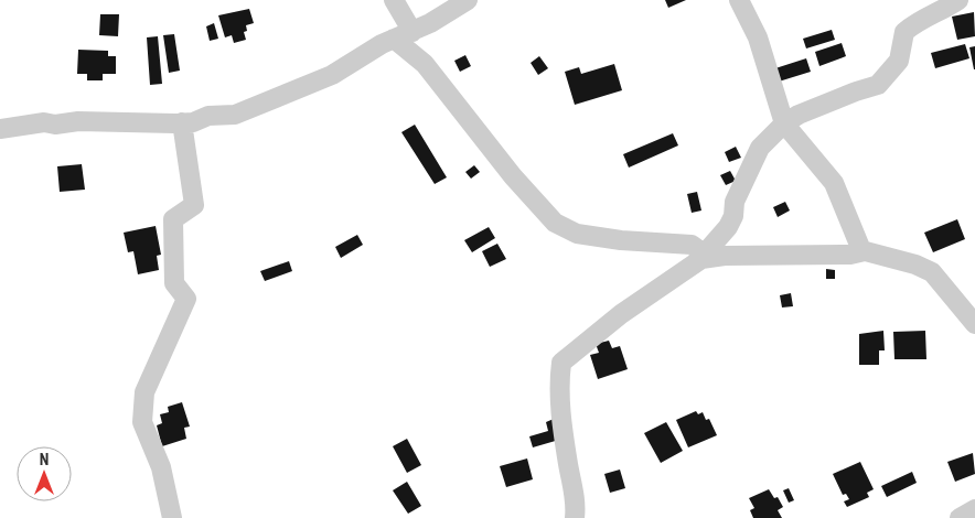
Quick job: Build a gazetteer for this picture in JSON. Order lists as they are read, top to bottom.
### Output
{
  "north": "top"
}
